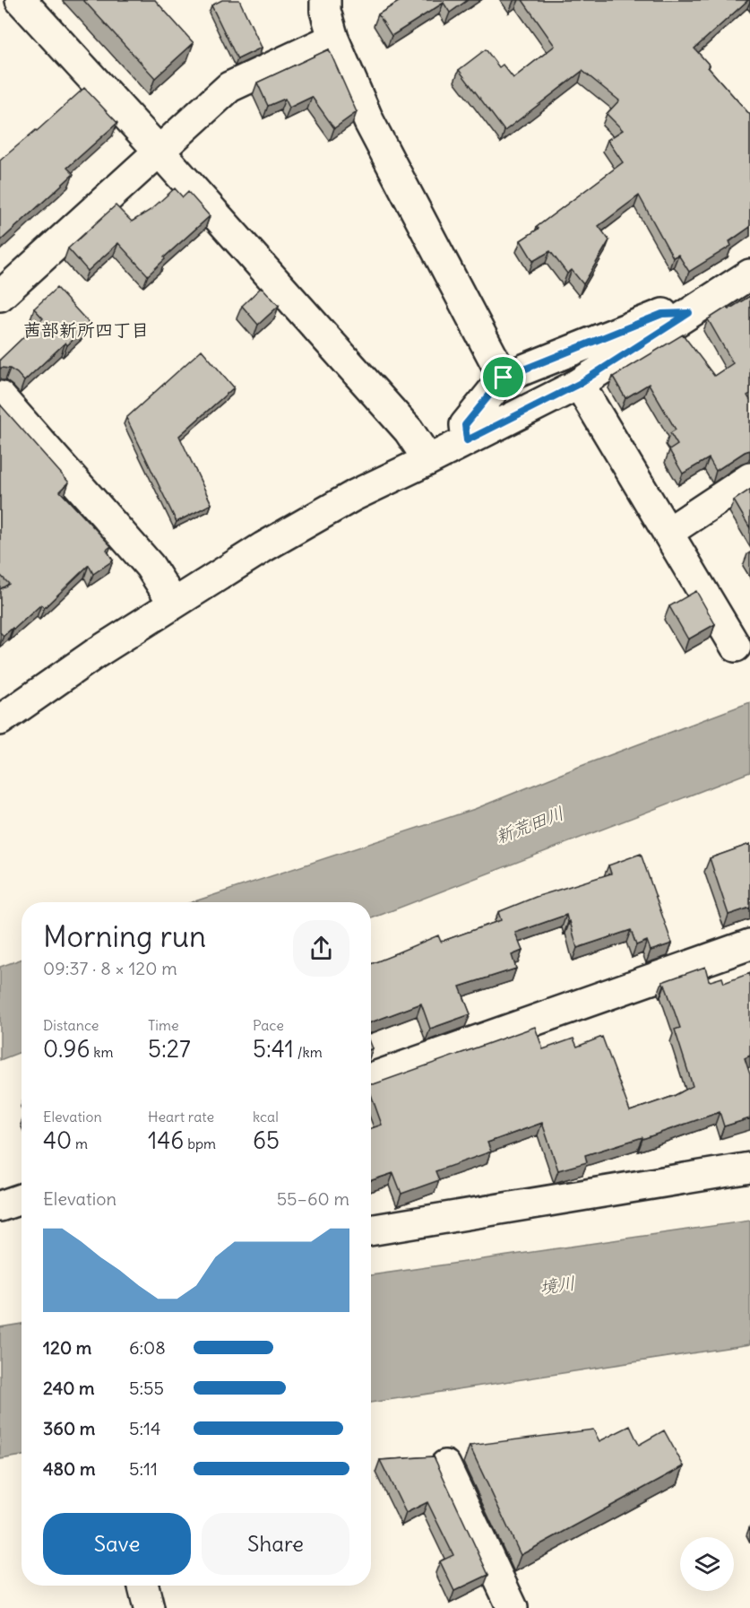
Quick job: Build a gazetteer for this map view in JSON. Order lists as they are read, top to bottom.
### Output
{
  "districts": ["茜部新所四丁目"],
  "water": ["新荒田川", "境川"],
  "page": {
    "heading": ["Morning run", "09:37 · 8 × 120 m"],
    "stats": [
      ["Distance", "0.96 km"],
      ["Time", "5:27"],
      ["Pace", "5:41 /km"],
      ["Elevation", "40 m"],
      ["Heart rate", "146 bpm"],
      ["kcal", "65"]
    ],
    "chart": ["Elevation", "55–60 m"],
    "list": [
      {
        "name": "120 m",
        "note": "6:08"
      },
      {
        "name": "240 m",
        "note": "5:55"
      },
      {
        "name": "360 m",
        "note": "5:14"
      },
      {
        "name": "480 m",
        "note": "5:11"
      }
    ],
    "buttons": ["Save", "Share"]
  }
}
